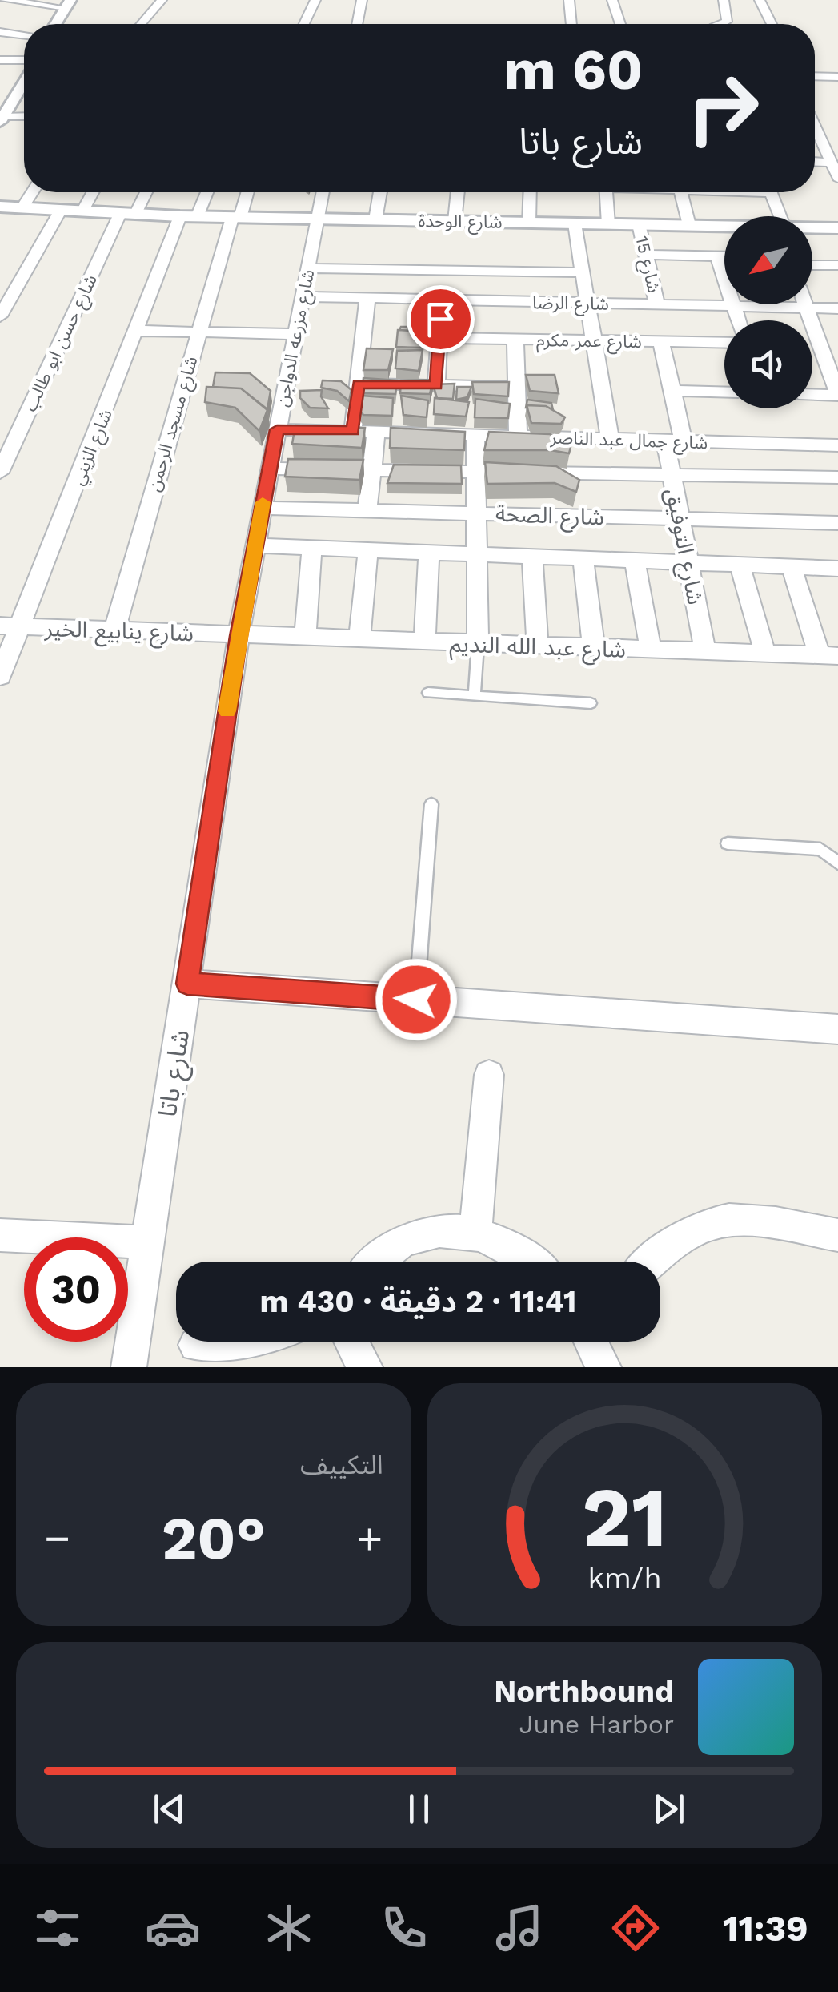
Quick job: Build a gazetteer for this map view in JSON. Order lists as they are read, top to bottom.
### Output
{
  "streets": {
    "street": [
      "شارع الوحدة",
      "شارع 15",
      "شارع الرضا",
      "شارع مزرعه الدواجن",
      "شارع عمر مكرم",
      "شارع حسن ابو طالب",
      "شارع مسجد الرحمن",
      "شارع جمال عبد الناصر",
      "شارع الزيني",
      "شارع الصحة",
      "شارع التوفيق",
      "شارع ينابيع الخير",
      "شارع عبد الله النديم",
      "شارع باتا"
    ]
  },
  "crossings": [
    ["شارع الوحدة", "شارع 15"],
    ["شارع الوحدة", "شارع مزرعه الدواجن"],
    ["شارع الوحدة", "شارع حسن ابو طالب"],
    ["شارع الوحدة", "شارع مسجد الرحمن"],
    ["شارع الوحدة", "شارع الزيني"],
    ["شارع 15", "شارع الرضا"],
    ["شارع الرضا", "شارع مزرعه الدواجن"],
    ["شارع مزرعه الدواجن", "شارع جمال عبد الناصر"],
    ["شارع مزرعه الدواجن", "شارع الصحة"],
    ["شارع مزرعه الدواجن", "شارع ينابيع الخير"],
    ["شارع مزرعه الدواجن", "شارع عبد الله النديم"],
    ["شارع مزرعه الدواجن", "شارع باتا"],
    ["شارع عمر مكرم", "شارع التوفيق"],
    ["شارع مسجد الرحمن", "شارع ينابيع الخير"],
    ["شارع جمال عبد الناصر", "شارع التوفيق"],
    ["شارع الزيني", "شارع ينابيع الخير"],
    ["شارع الصحة", "شارع التوفيق"],
    ["شارع التوفيق", "شارع عبد الله النديم"],
    ["شارع ينابيع الخير", "شارع عبد الله النديم"],
    ["شارع ينابيع الخير", "شارع باتا"],
    ["شارع عبد الله النديم", "شارع باتا"]
  ],
  "north": "bottom left",
  "page": {
    "turn": ["60 m", "شارع باتا"],
    "limit": "30",
    "trip": "11:41 · 2 دقيقة · 430 m",
    "tile": "التكييف",
    "heat": ["−", "20°", "+"],
    "song": ["Northbound", "June Harbor"],
    "tabs": "11:39",
    "gauge": ["21", "km/h"]
  }
}
